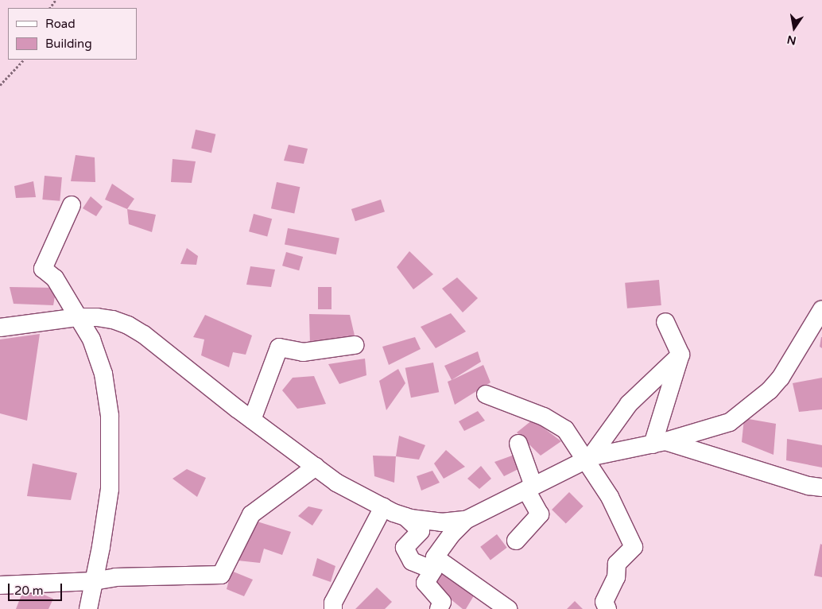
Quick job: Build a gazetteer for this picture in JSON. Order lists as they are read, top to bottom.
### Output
{
  "legend": ["Road", "Building"],
  "scale_bar": "20 m",
  "north": "bottom"
}
